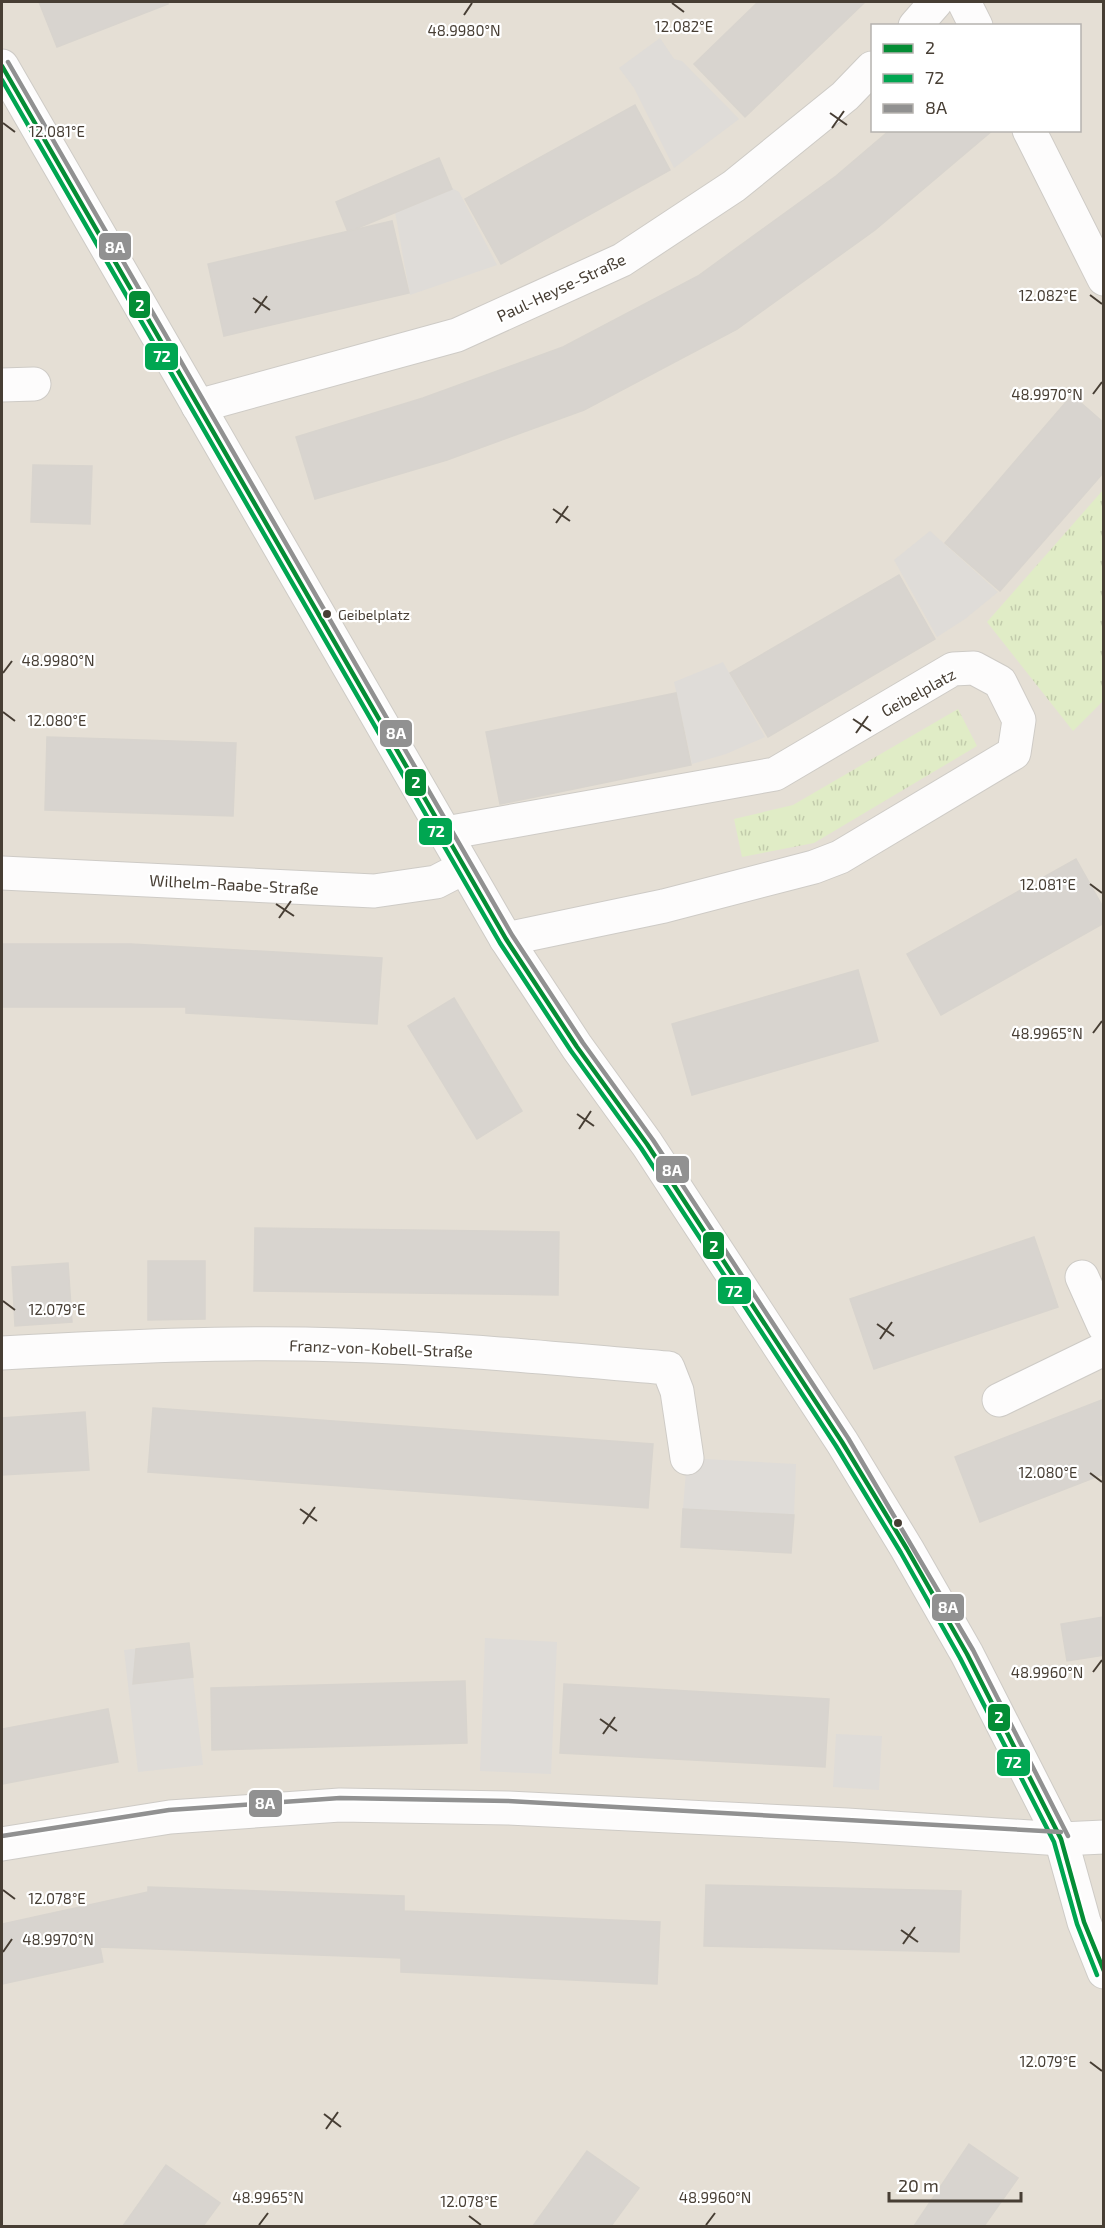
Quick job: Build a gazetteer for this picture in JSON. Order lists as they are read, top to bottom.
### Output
{
  "streets": {
    "street": [
      "Paul-Heyse-Straße",
      "Geibelplatz",
      "Wilhelm-Raabe-Straße",
      "Franz-von-Kobell-Straße"
    ]
  },
  "places": ["Geibelplatz"],
  "lines": ["transit line 8A", "transit line 2", "transit line 72"],
  "legend": ["2", "72", "8A"],
  "scale_bar": "20 m",
  "coordinates": [
    "12.082°E",
    "48.9980°N",
    "12.081°E",
    "48.9970°N",
    "12.080°E",
    "48.9965°N",
    "12.079°E",
    "48.9960°N",
    "12.078°E"
  ]
}
